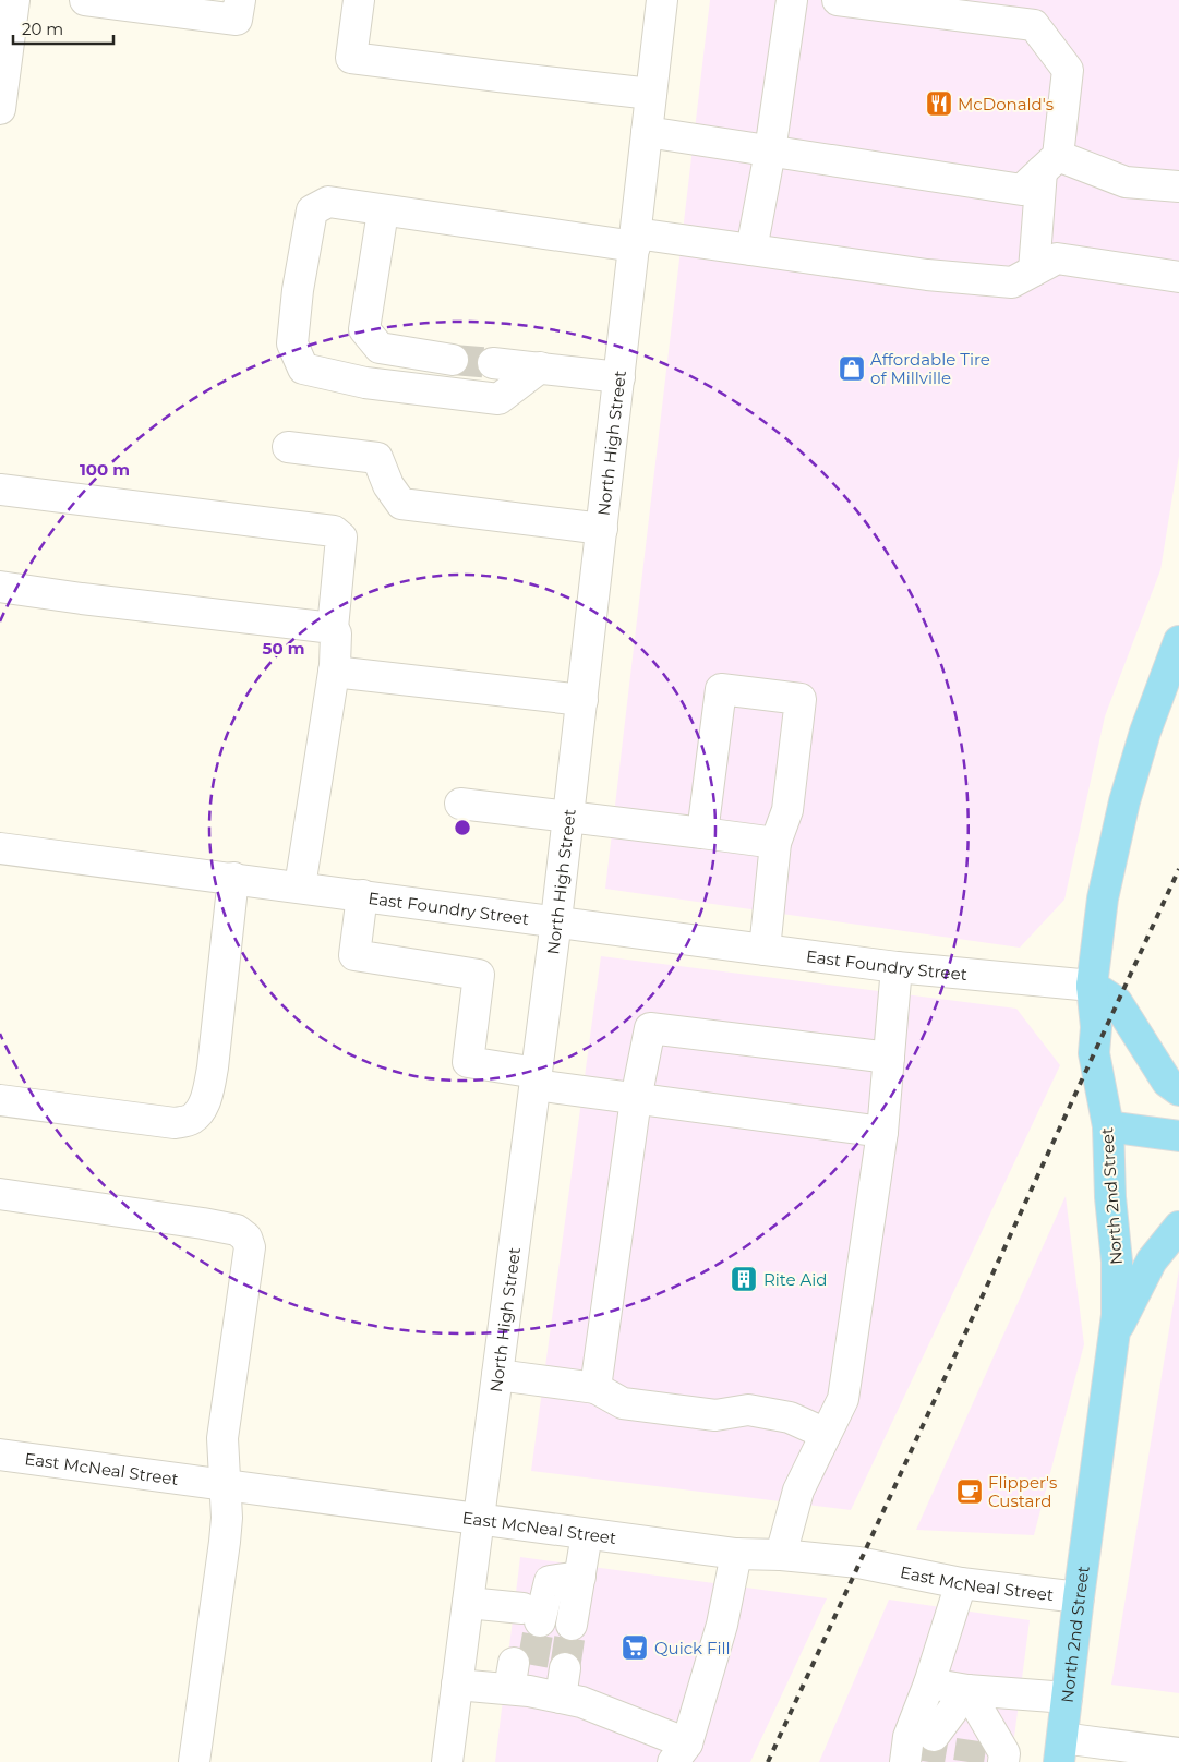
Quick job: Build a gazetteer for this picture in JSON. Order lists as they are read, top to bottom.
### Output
{
  "streets": {
    "main road": ["North 2nd Street"],
    "street": ["North High Street", "East Foundry Street", "East McNeal Street"]
  },
  "crossings": [
    ["North High Street", "East Foundry Street"],
    ["North High Street", "East McNeal Street"],
    ["East Foundry Street", "North 2nd Street"],
    ["North 2nd Street", "East McNeal Street"]
  ],
  "places": {
    "restaurant": ["McDonald's"],
    "shop": ["Affordable Tire of Millville"],
    "building": ["Rite Aid"],
    "cafe": ["Flipper's Custard"],
    "supermarket": ["Quick Fill"]
  },
  "scale_bar": "20 m",
  "rings": ["100 m", "50 m"]
}
